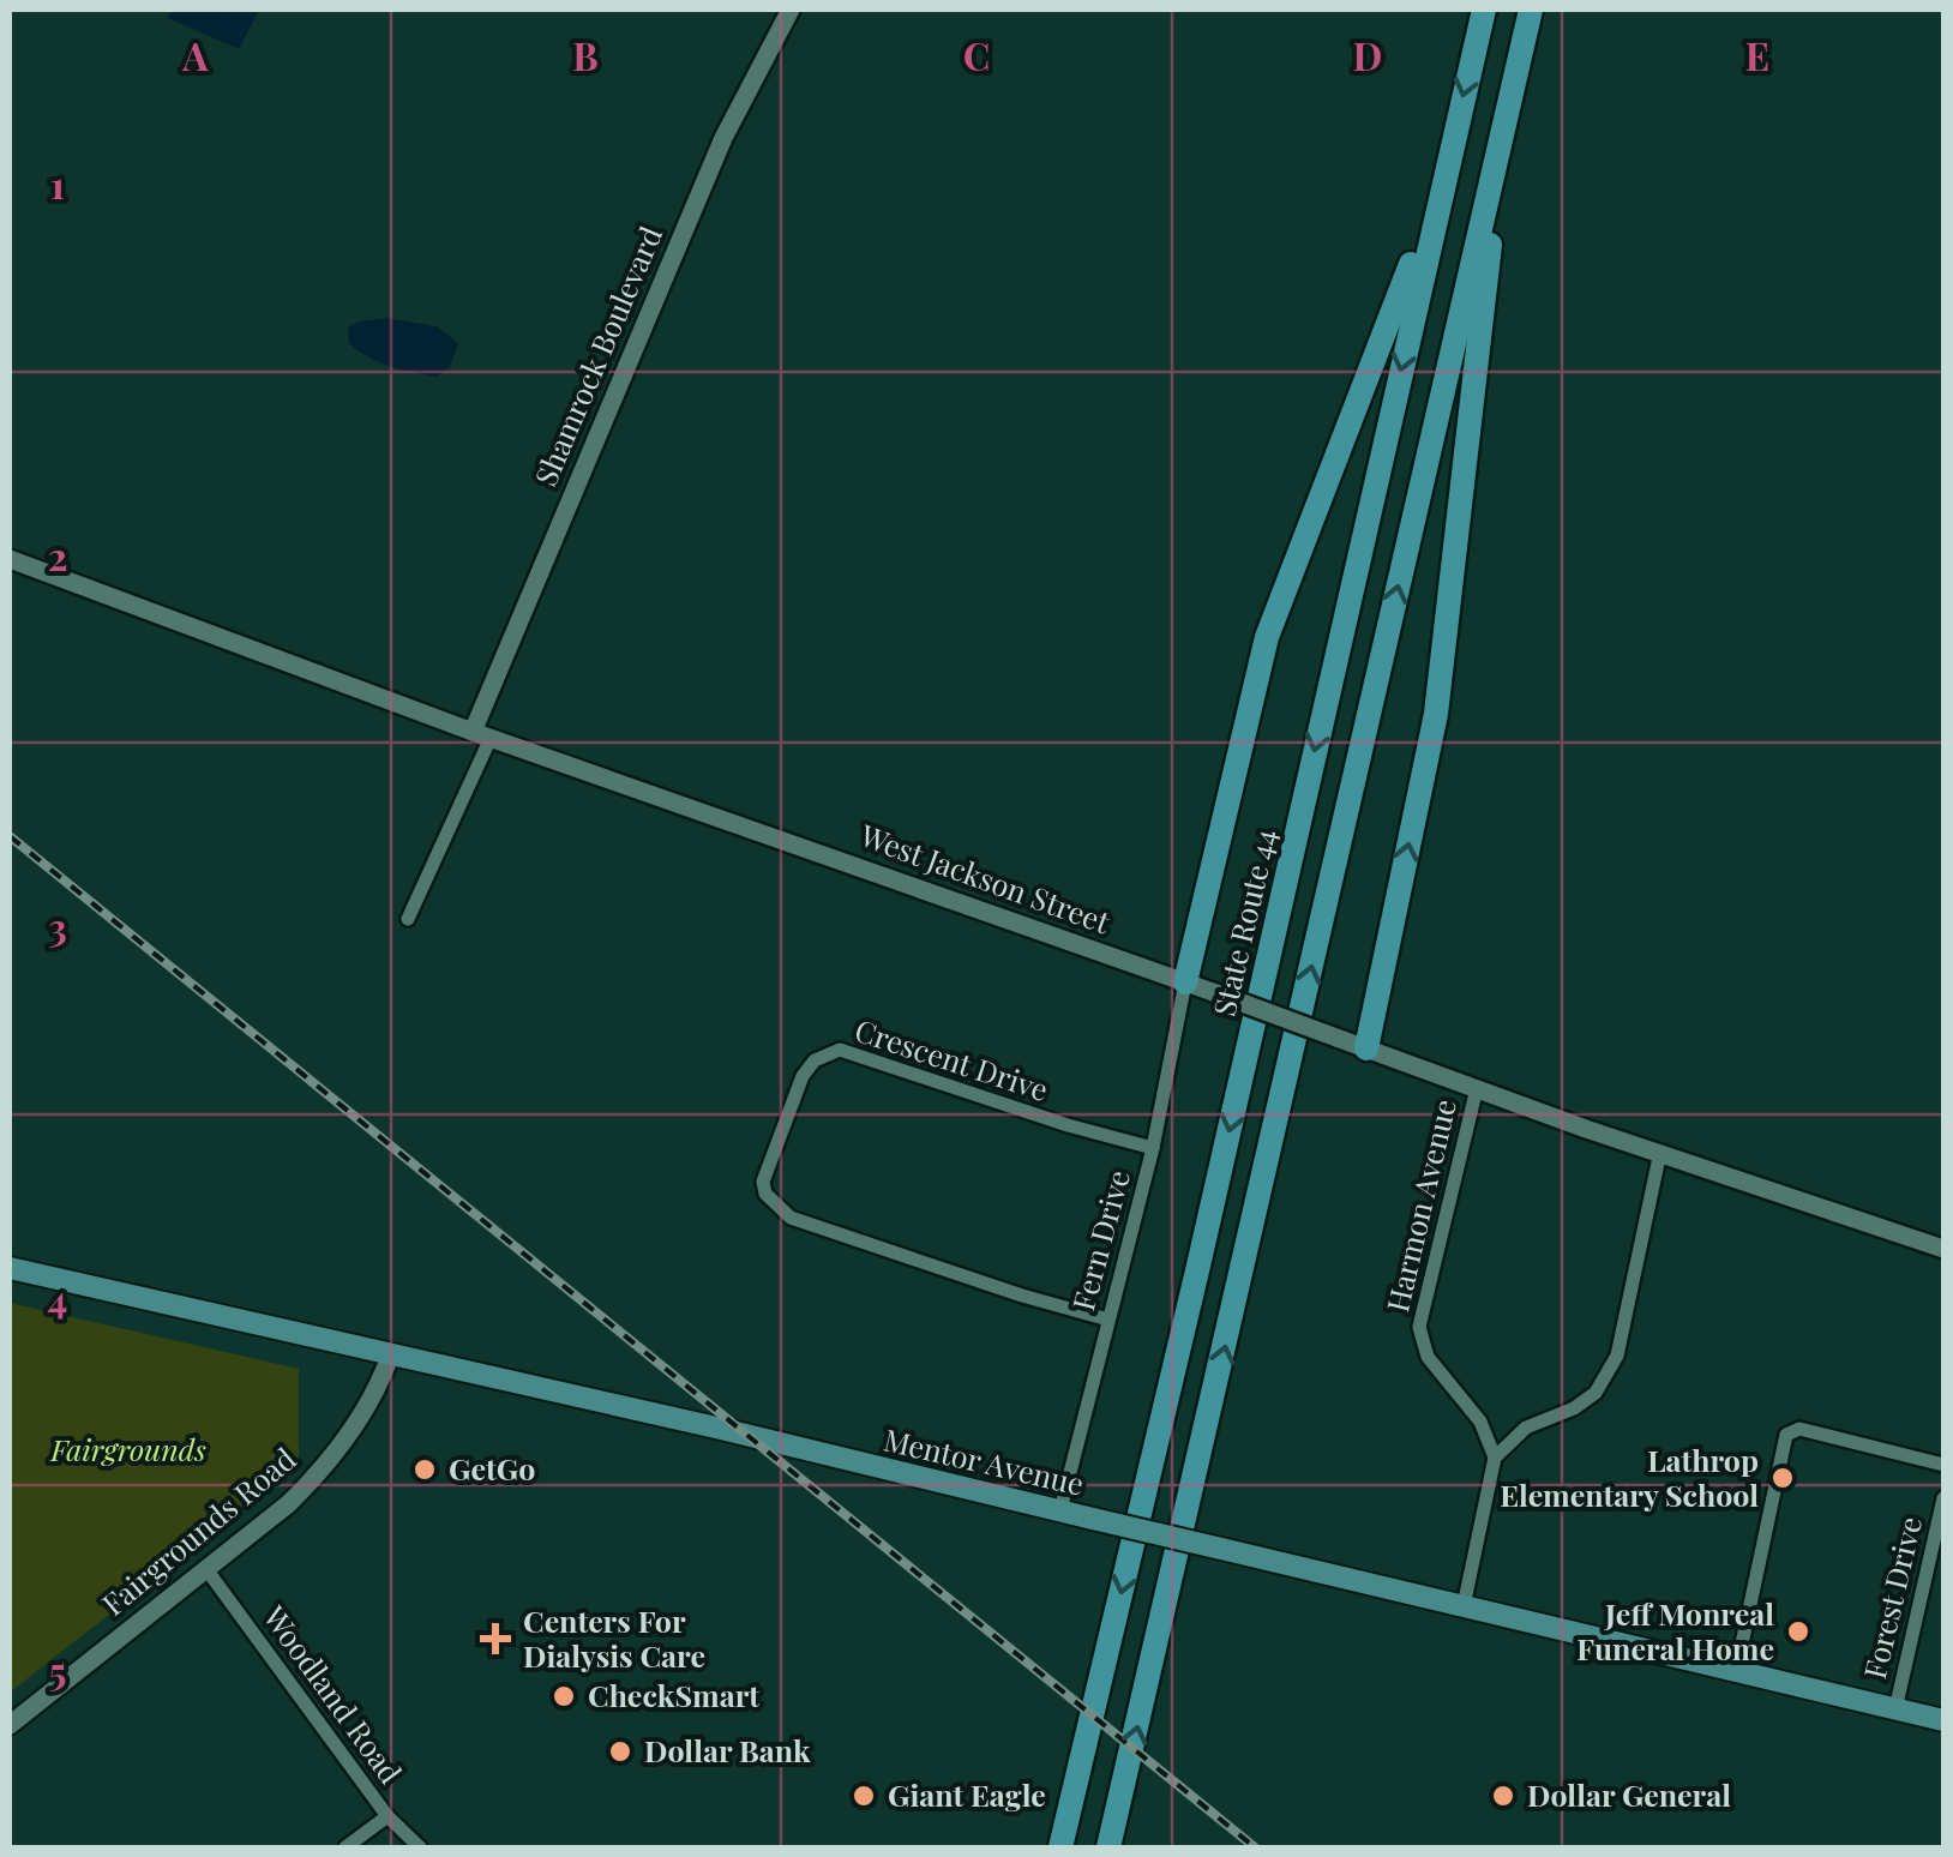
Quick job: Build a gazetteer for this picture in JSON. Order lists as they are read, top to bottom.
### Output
{
  "streets": {
    "highway": ["State Route 44"],
    "main road": ["Mentor Avenue"],
    "street": [
      "Shamrock Boulevard",
      "West Jackson Street",
      "Crescent Drive",
      "Harmon Avenue",
      "Fern Drive",
      "Fairgrounds Road",
      "Forest Drive",
      "Woodland Road"
    ]
  },
  "crossings": [
    ["Shamrock Boulevard", "West Jackson Street"],
    ["West Jackson Street", "Harmon Avenue"],
    ["West Jackson Street", "Fern Drive"],
    ["Crescent Drive", "Fern Drive"],
    ["Fern Drive", "Mentor Avenue"],
    ["Mentor Avenue", "Fairgrounds Road"],
    ["Mentor Avenue", "Forest Drive"],
    ["Fairgrounds Road", "Woodland Road"]
  ],
  "parks": ["Fairgrounds"],
  "places": {
    "other": [
      "GetGo",
      "Lathrop Elementary School",
      "Jeff Monreal Funeral Home",
      "CheckSmart",
      "Dollar Bank",
      "Giant Eagle",
      "Dollar General"
    ],
    "health": ["Centers For Dialysis Care"]
  },
  "grid": {
    "columns": [
      "A",
      "B",
      "C",
      "D",
      "E"
    ],
    "rows": [
      "1",
      "2",
      "3",
      "4",
      "5"
    ]
  }
}
